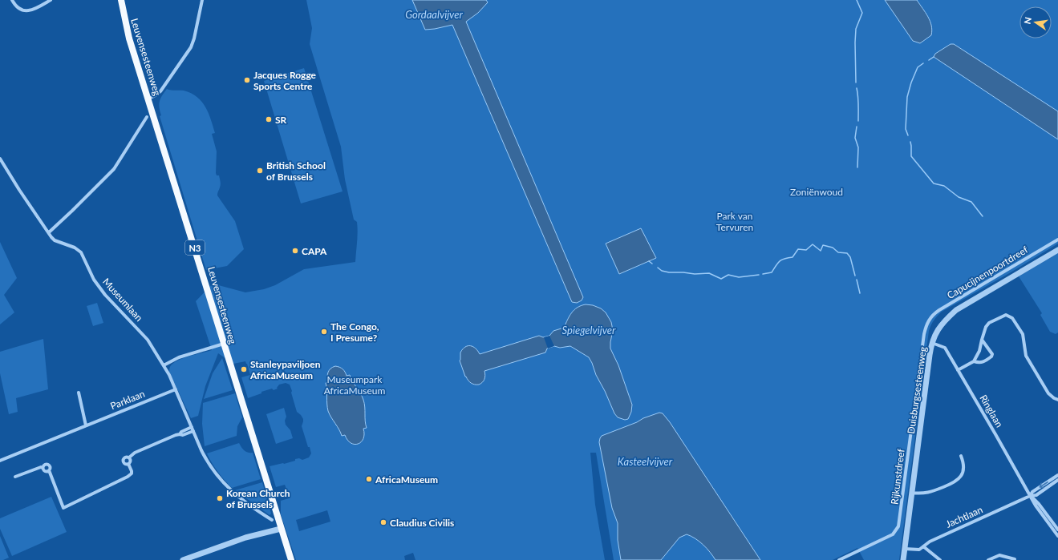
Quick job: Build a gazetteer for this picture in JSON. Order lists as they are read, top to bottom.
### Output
{
  "streets": {
    "main road": ["Leuvensesteenweg", "N3"],
    "street": [
      "Capucijnenpoortdreef",
      "Museumlaan",
      "Duisburgsesteenweg",
      "Parklaan",
      "Ringlaan",
      "Rijkunstdreef",
      "Jachtlaan"
    ]
  },
  "crossings": [
    ["Capucijnenpoortdreef", "Rijkunstdreef"],
    ["Museumlaan", "Parklaan"],
    ["Duisburgsesteenweg", "Ringlaan"],
    ["Duisburgsesteenweg", "Jachtlaan"],
    ["Ringlaan", "Jachtlaan"]
  ],
  "water": ["Gordaalvijver", "Spiegelvijver", "Kasteelvijver"],
  "parks": ["Zoniënwoud", "Park van Tervuren", "Museumpark AfricaMuseum"],
  "places": [
    "Jacques Rogge Sports Centre",
    "SR",
    "British School of Brussels",
    "CAPA",
    "The Congo, I Presume?",
    "Stanleypaviljoen AfricaMuseum",
    "AfricaMuseum",
    "Korean Church of Brussels",
    "Claudius Civilis"
  ],
  "north": "left"
}
